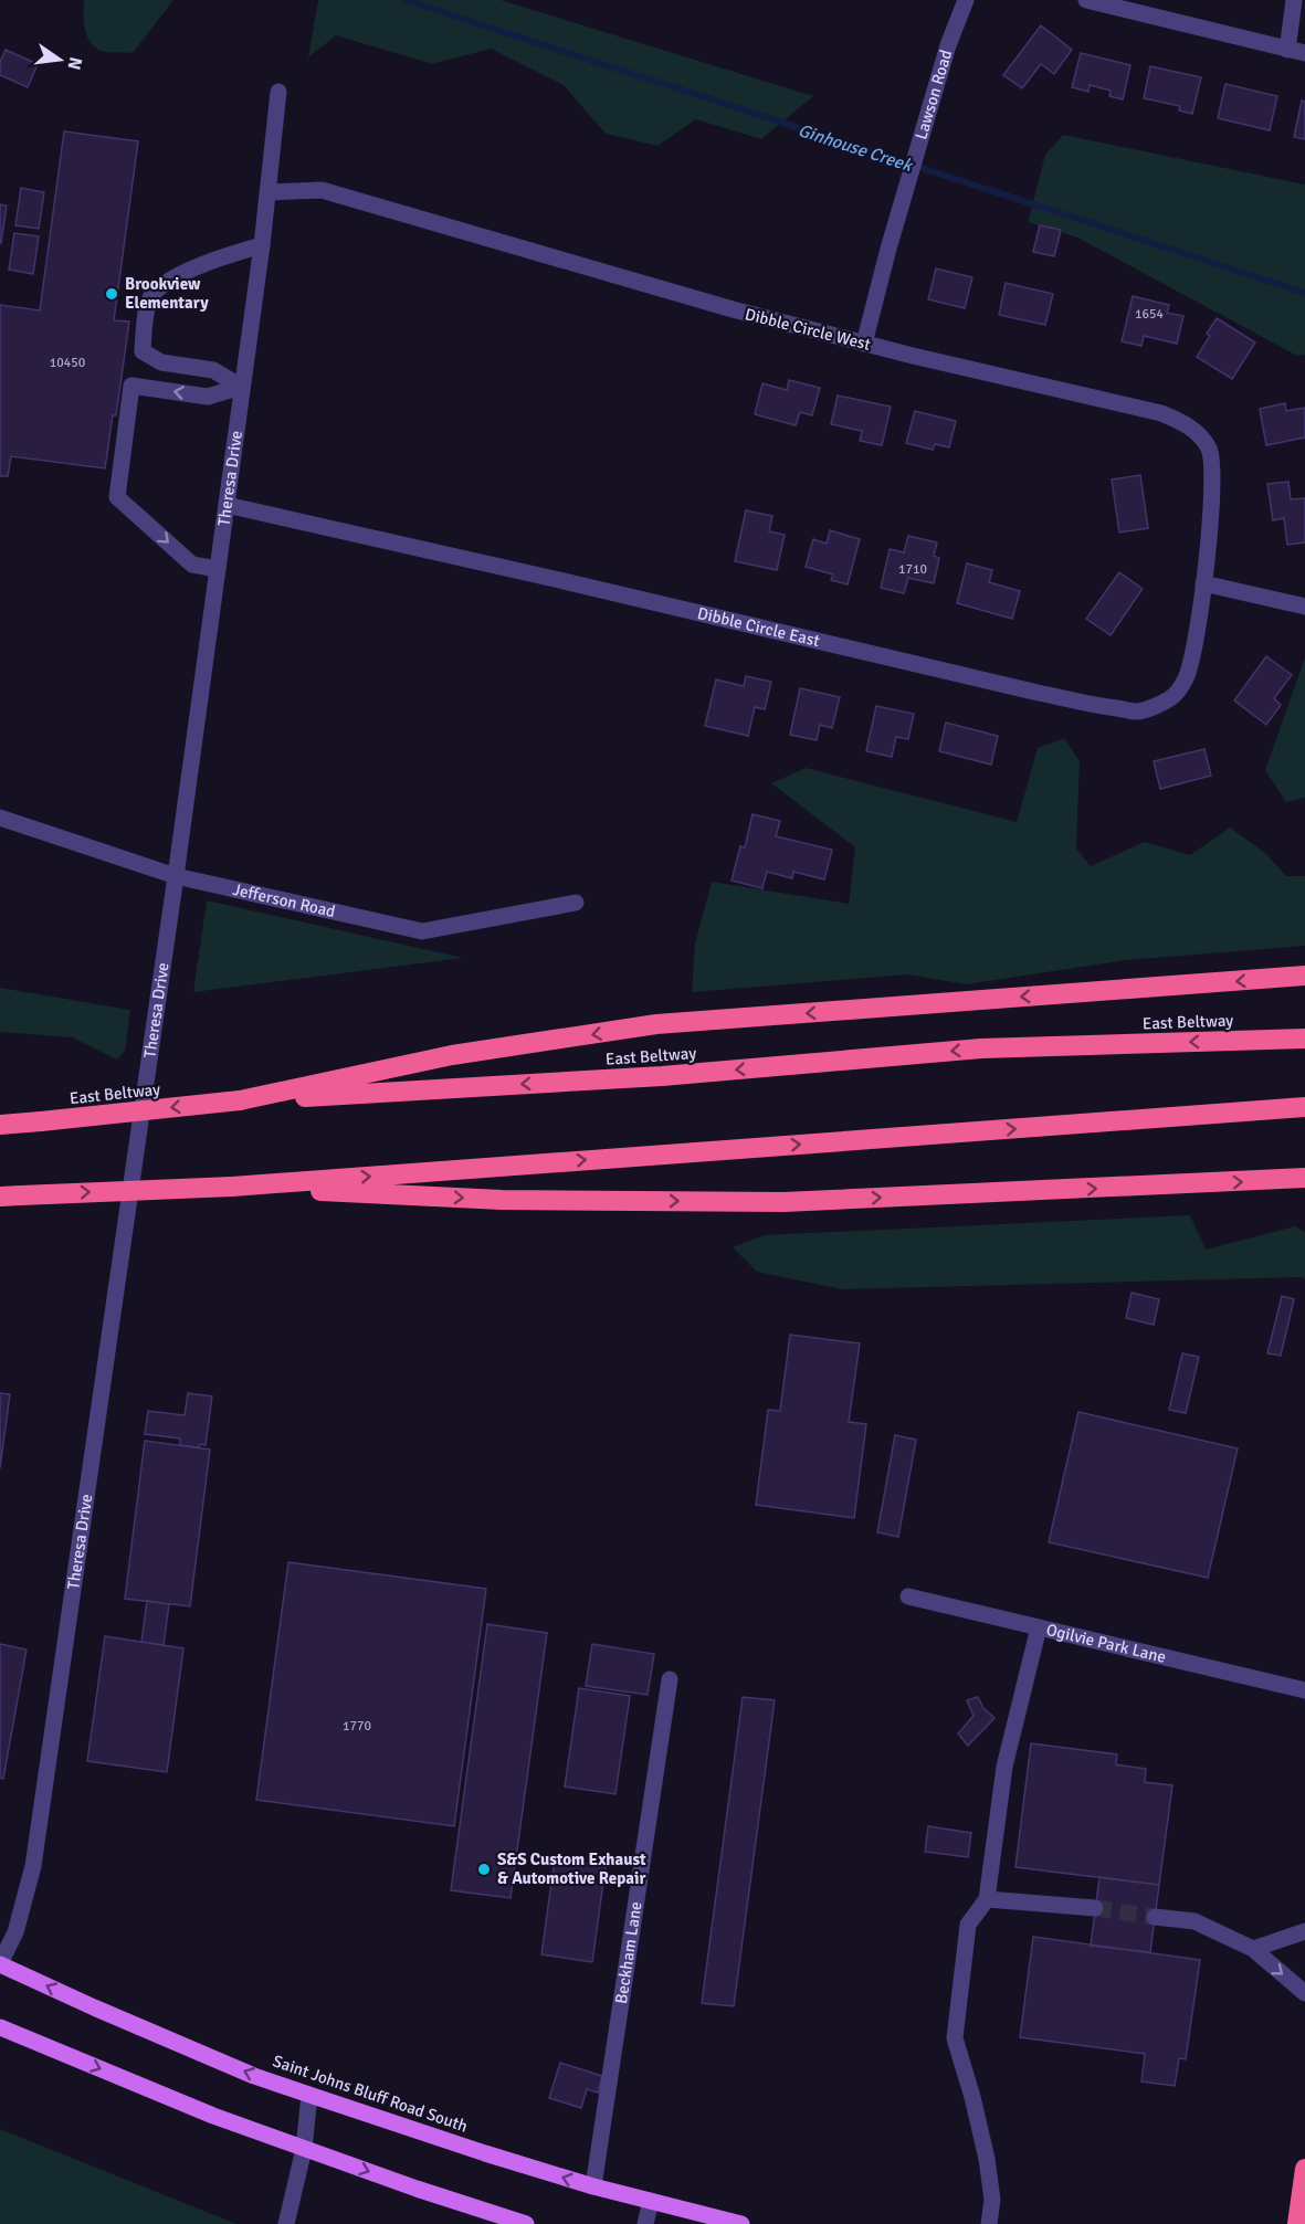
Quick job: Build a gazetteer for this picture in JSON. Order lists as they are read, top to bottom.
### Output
{
  "streets": {
    "highway": ["East Beltway"],
    "main road": ["Saint Johns Bluff Road South"],
    "street": [
      "Lawson Road",
      "Dibble Circle West",
      "Theresa Drive",
      "Dibble Circle East",
      "Jefferson Road",
      "Ogilvie Park Lane",
      "Beckham Lane"
    ]
  },
  "crossings": [
    ["Lawson Road", "Dibble Circle West"],
    ["Dibble Circle West", "Theresa Drive"],
    ["Dibble Circle West", "Dibble Circle East"],
    ["Theresa Drive", "Dibble Circle East"],
    ["Theresa Drive", "Jefferson Road"],
    ["Theresa Drive", "Saint Johns Bluff Road South"],
    ["Beckham Lane", "Saint Johns Bluff Road South"]
  ],
  "water": ["Ginhouse Creek"],
  "places": ["Brookview Elementary", "S&S Custom Exhaust & Automotive Repair"],
  "house_numbers": [
    "1654",
    "10450",
    "1710",
    "1770"
  ],
  "north": "right"
}
